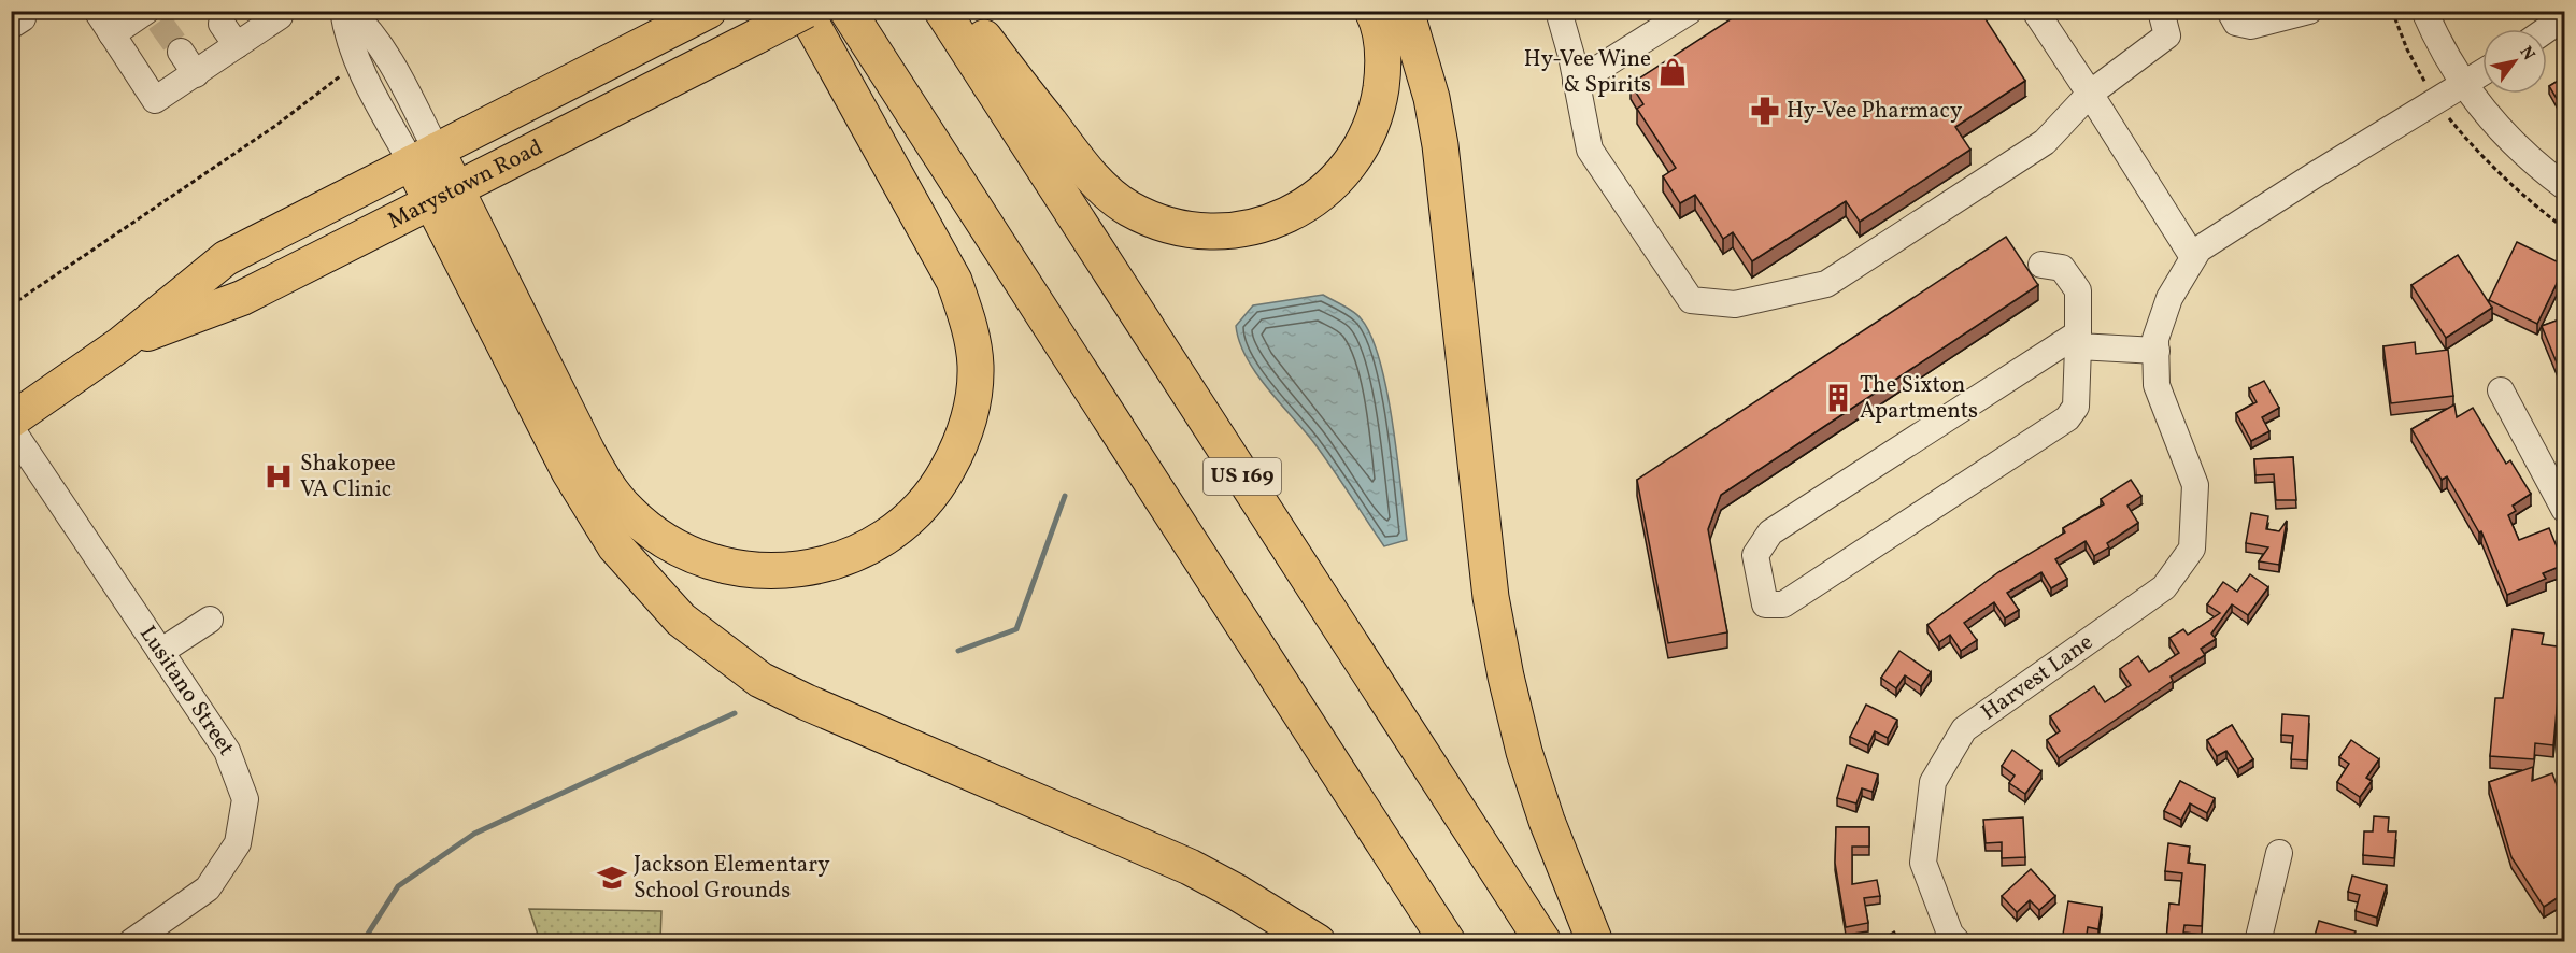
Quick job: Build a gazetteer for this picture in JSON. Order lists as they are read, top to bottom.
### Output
{
  "streets": {
    "highway": ["US 169"],
    "main road": ["Marystown Road"],
    "street": ["Harvest Lane", "Lusitano Street"]
  },
  "places": {
    "shop": ["Hy-Vee Wine & Spirits"],
    "pharmacy": ["Hy-Vee Pharmacy"],
    "building": ["The Sixton Apartments"],
    "hospital": ["Shakopee VA Clinic"],
    "school or university": ["Jackson Elementary School Grounds"]
  },
  "north": "top right"
}
